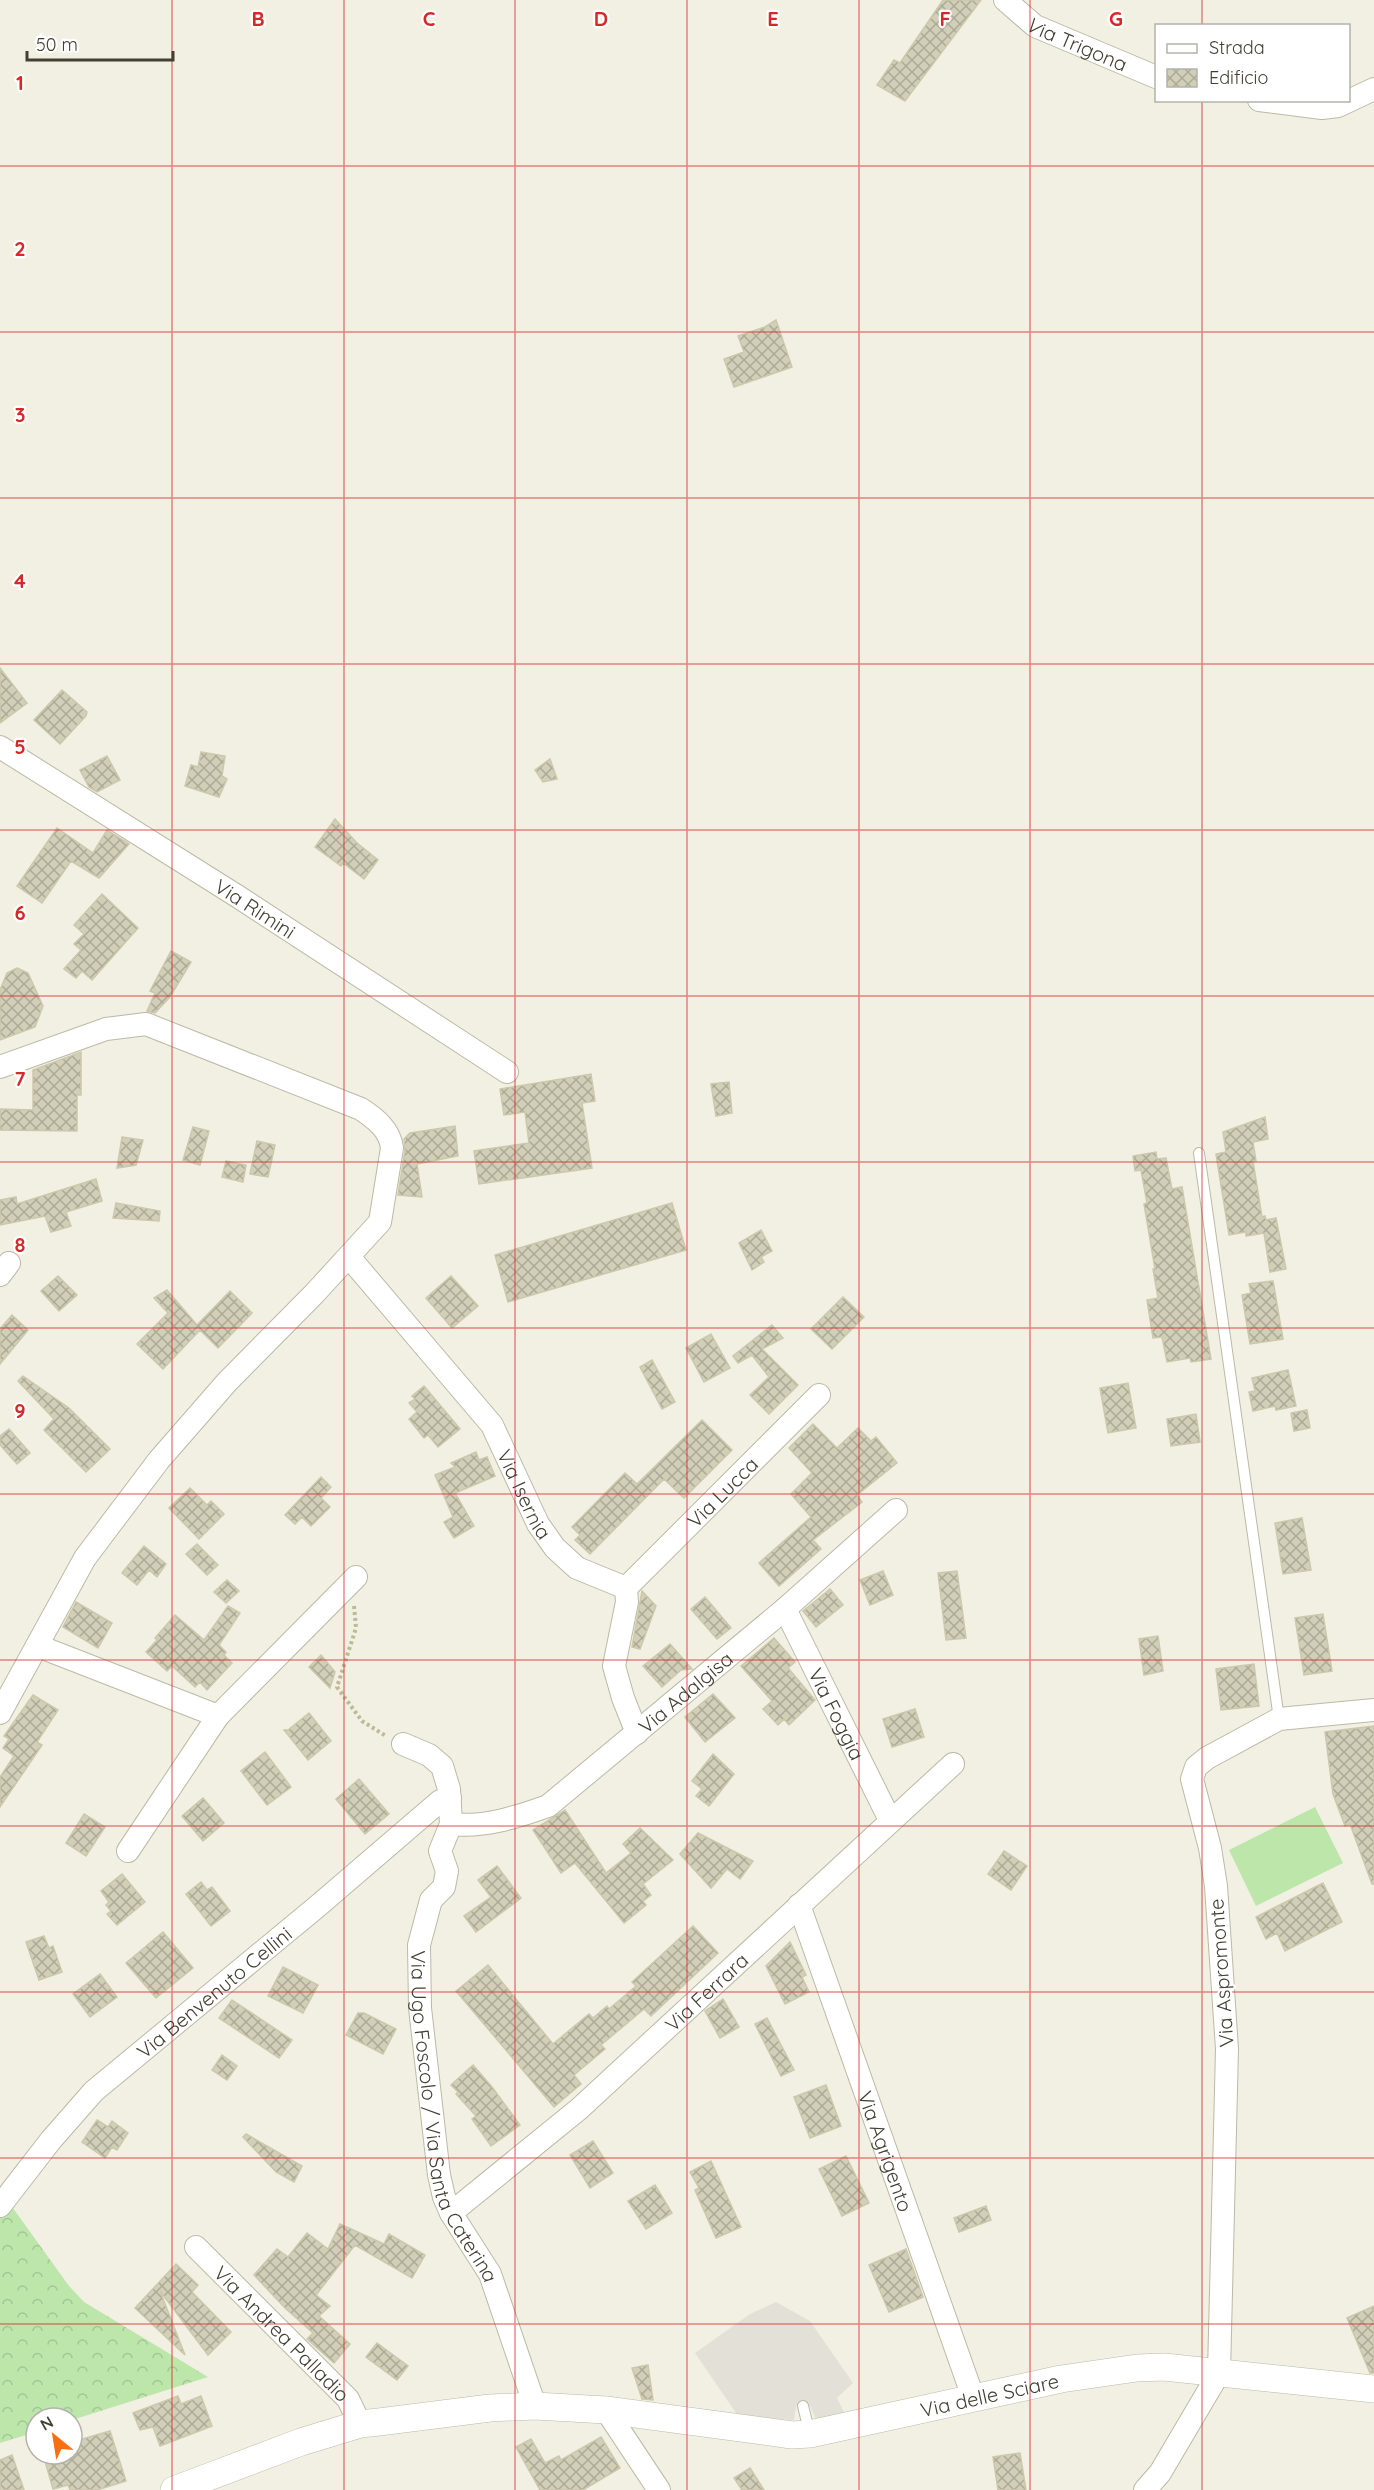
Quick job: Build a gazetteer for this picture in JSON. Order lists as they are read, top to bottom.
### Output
{
  "streets": {
    "street": [
      "Via Trigona",
      "Via Rimini",
      "Via Lucca",
      "Via Isernia",
      "Via Adalgisa",
      "Via Foggia",
      "Via Aspromonte",
      "Via Benvenuto Cellini",
      "Via Ferrara",
      "Via Ugo Foscolo / Via Santa Caterina",
      "Via Agrigento",
      "Via Andrea Palladio",
      "Via delle Sciare"
    ]
  },
  "crossings": [
    ["Via Lucca", "Via Isernia"],
    ["Via Adalgisa", "Via Foggia"],
    ["Via Adalgisa", "Via Ugo Foscolo / Via Santa Caterina"],
    ["Via Foggia", "Via Ferrara"],
    ["Via Aspromonte", "Via delle Sciare"],
    ["Via Benvenuto Cellini", "Via Ugo Foscolo / Via Santa Caterina"],
    ["Via Ferrara", "Via Ugo Foscolo / Via Santa Caterina"],
    ["Via Ferrara", "Via Agrigento"],
    ["Via Ugo Foscolo / Via Santa Caterina", "Via delle Sciare"],
    ["Via Agrigento", "Via delle Sciare"],
    ["Via Andrea Palladio", "Via delle Sciare"]
  ],
  "legend": ["Strada", "Edificio"],
  "scale_bar": "50 m",
  "north": "top left",
  "grid": {
    "columns": [
      "B",
      "C",
      "D",
      "E",
      "F",
      "G"
    ],
    "rows": [
      "1",
      "2",
      "3",
      "4",
      "5",
      "6",
      "7",
      "8",
      "9"
    ]
  }
}
